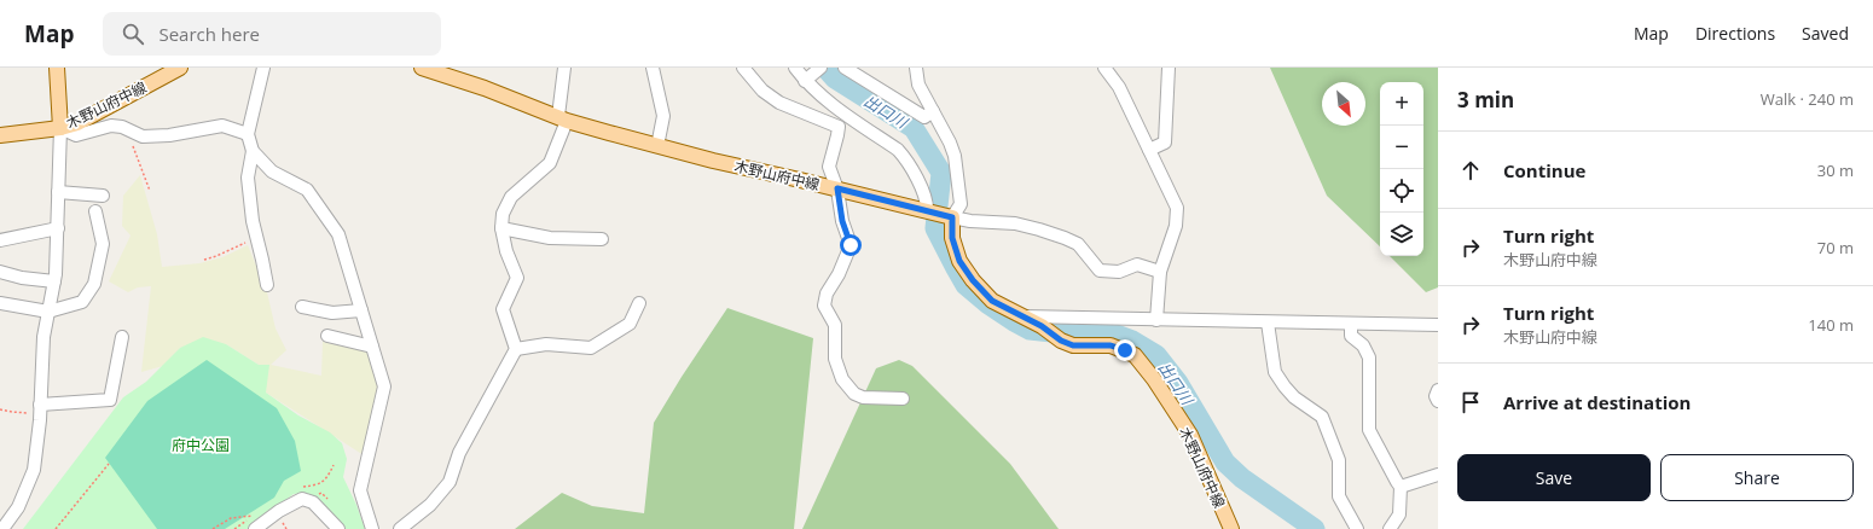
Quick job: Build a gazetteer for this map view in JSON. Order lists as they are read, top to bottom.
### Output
{
  "streets": {
    "main road": ["木野山府中線"]
  },
  "water": ["出口川"],
  "parks": ["府中公園"],
  "north": "bottom right",
  "page": {
    "header": "Map",
    "search": "Search here",
    "nav": ["Map", "Directions", "Saved"],
    "heading": ["3 min", "Walk · 240 m"],
    "map_buttons": ["+", "−"],
    "list": [
      ["Continue", "30 m"],
      ["Turn right", "木野山府中線", "70 m"],
      ["Turn right", "木野山府中線", "140 m"],
      "Arrive at destination"
    ],
    "buttons": ["Save", "Share"]
  }
}
